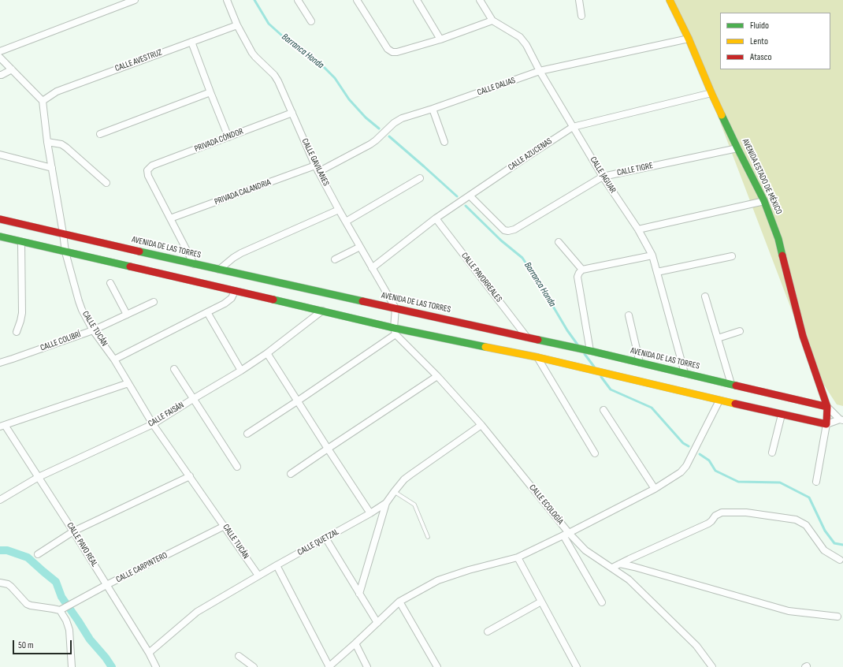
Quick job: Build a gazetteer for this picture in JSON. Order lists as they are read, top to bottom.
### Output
{
  "streets": {
    "main road": ["AVENIDA ESTADO DE MÉXICO", "AVENIDA DE LAS TORRES"],
    "street": [
      "CALLE AVESTRUZ",
      "CALLE DALIAS",
      "PRIVADA CÓNDOR",
      "CALLE AZUCENAS",
      "CALLE GAVILANES",
      "CALLE TIGRE",
      "CALLE JAGUAR",
      "PRIVADA CALANDRIA",
      "CALLE PAVORREALES",
      "CALLE TUCÁN",
      "CALLE COLIBRÍ",
      "CALLE FAISÁN",
      "CALLE ECOLOGÍA",
      "CALLE QUETZAL",
      "CALLE PAVO REAL",
      "CALLE CARPINTERO"
    ]
  },
  "crossings": [
    ["CALLE AVESTRUZ", "CALLE GAVILANES"],
    ["CALLE AVESTRUZ", "CALLE TUCÁN"],
    ["CALLE DALIAS", "CALLE GAVILANES"],
    ["CALLE DALIAS", "CALLE JAGUAR"],
    ["CALLE DALIAS", "AVENIDA ESTADO DE MÉXICO"],
    ["CALLE DALIAS", "PRIVADA CALANDRIA"],
    ["PRIVADA CÓNDOR", "CALLE GAVILANES"],
    ["PRIVADA CÓNDOR", "PRIVADA CALANDRIA"],
    ["CALLE AZUCENAS", "CALLE GAVILANES"],
    ["CALLE AZUCENAS", "CALLE TIGRE"],
    ["CALLE AZUCENAS", "CALLE JAGUAR"],
    ["CALLE AZUCENAS", "AVENIDA ESTADO DE MÉXICO"],
    ["CALLE AZUCENAS", "CALLE PAVORREALES"],
    ["CALLE GAVILANES", "PRIVADA CALANDRIA"],
    ["CALLE GAVILANES", "AVENIDA DE LAS TORRES"],
    ["CALLE TIGRE", "CALLE JAGUAR"],
    ["CALLE TIGRE", "AVENIDA ESTADO DE MÉXICO"],
    ["CALLE JAGUAR", "AVENIDA DE LAS TORRES"],
    ["AVENIDA ESTADO DE MÉXICO", "AVENIDA DE LAS TORRES"],
    ["AVENIDA DE LAS TORRES", "CALLE PAVORREALES"],
    ["AVENIDA DE LAS TORRES", "CALLE TUCÁN"],
    ["CALLE TUCÁN", "CALLE COLIBRÍ"],
    ["CALLE TUCÁN", "CALLE FAISÁN"],
    ["CALLE TUCÁN", "CALLE QUETZAL"],
    ["CALLE TUCÁN", "CALLE CARPINTERO"],
    ["CALLE FAISÁN", "CALLE PAVO REAL"],
    ["CALLE ECOLOGÍA", "CALLE QUETZAL"],
    ["CALLE QUETZAL", "CALLE PAVO REAL"],
    ["CALLE PAVO REAL", "CALLE CARPINTERO"]
  ],
  "water": ["Barranca Honda"],
  "legend": ["Fluido", "Lento", "Atasco"],
  "scale_bar": "50 m"
}
